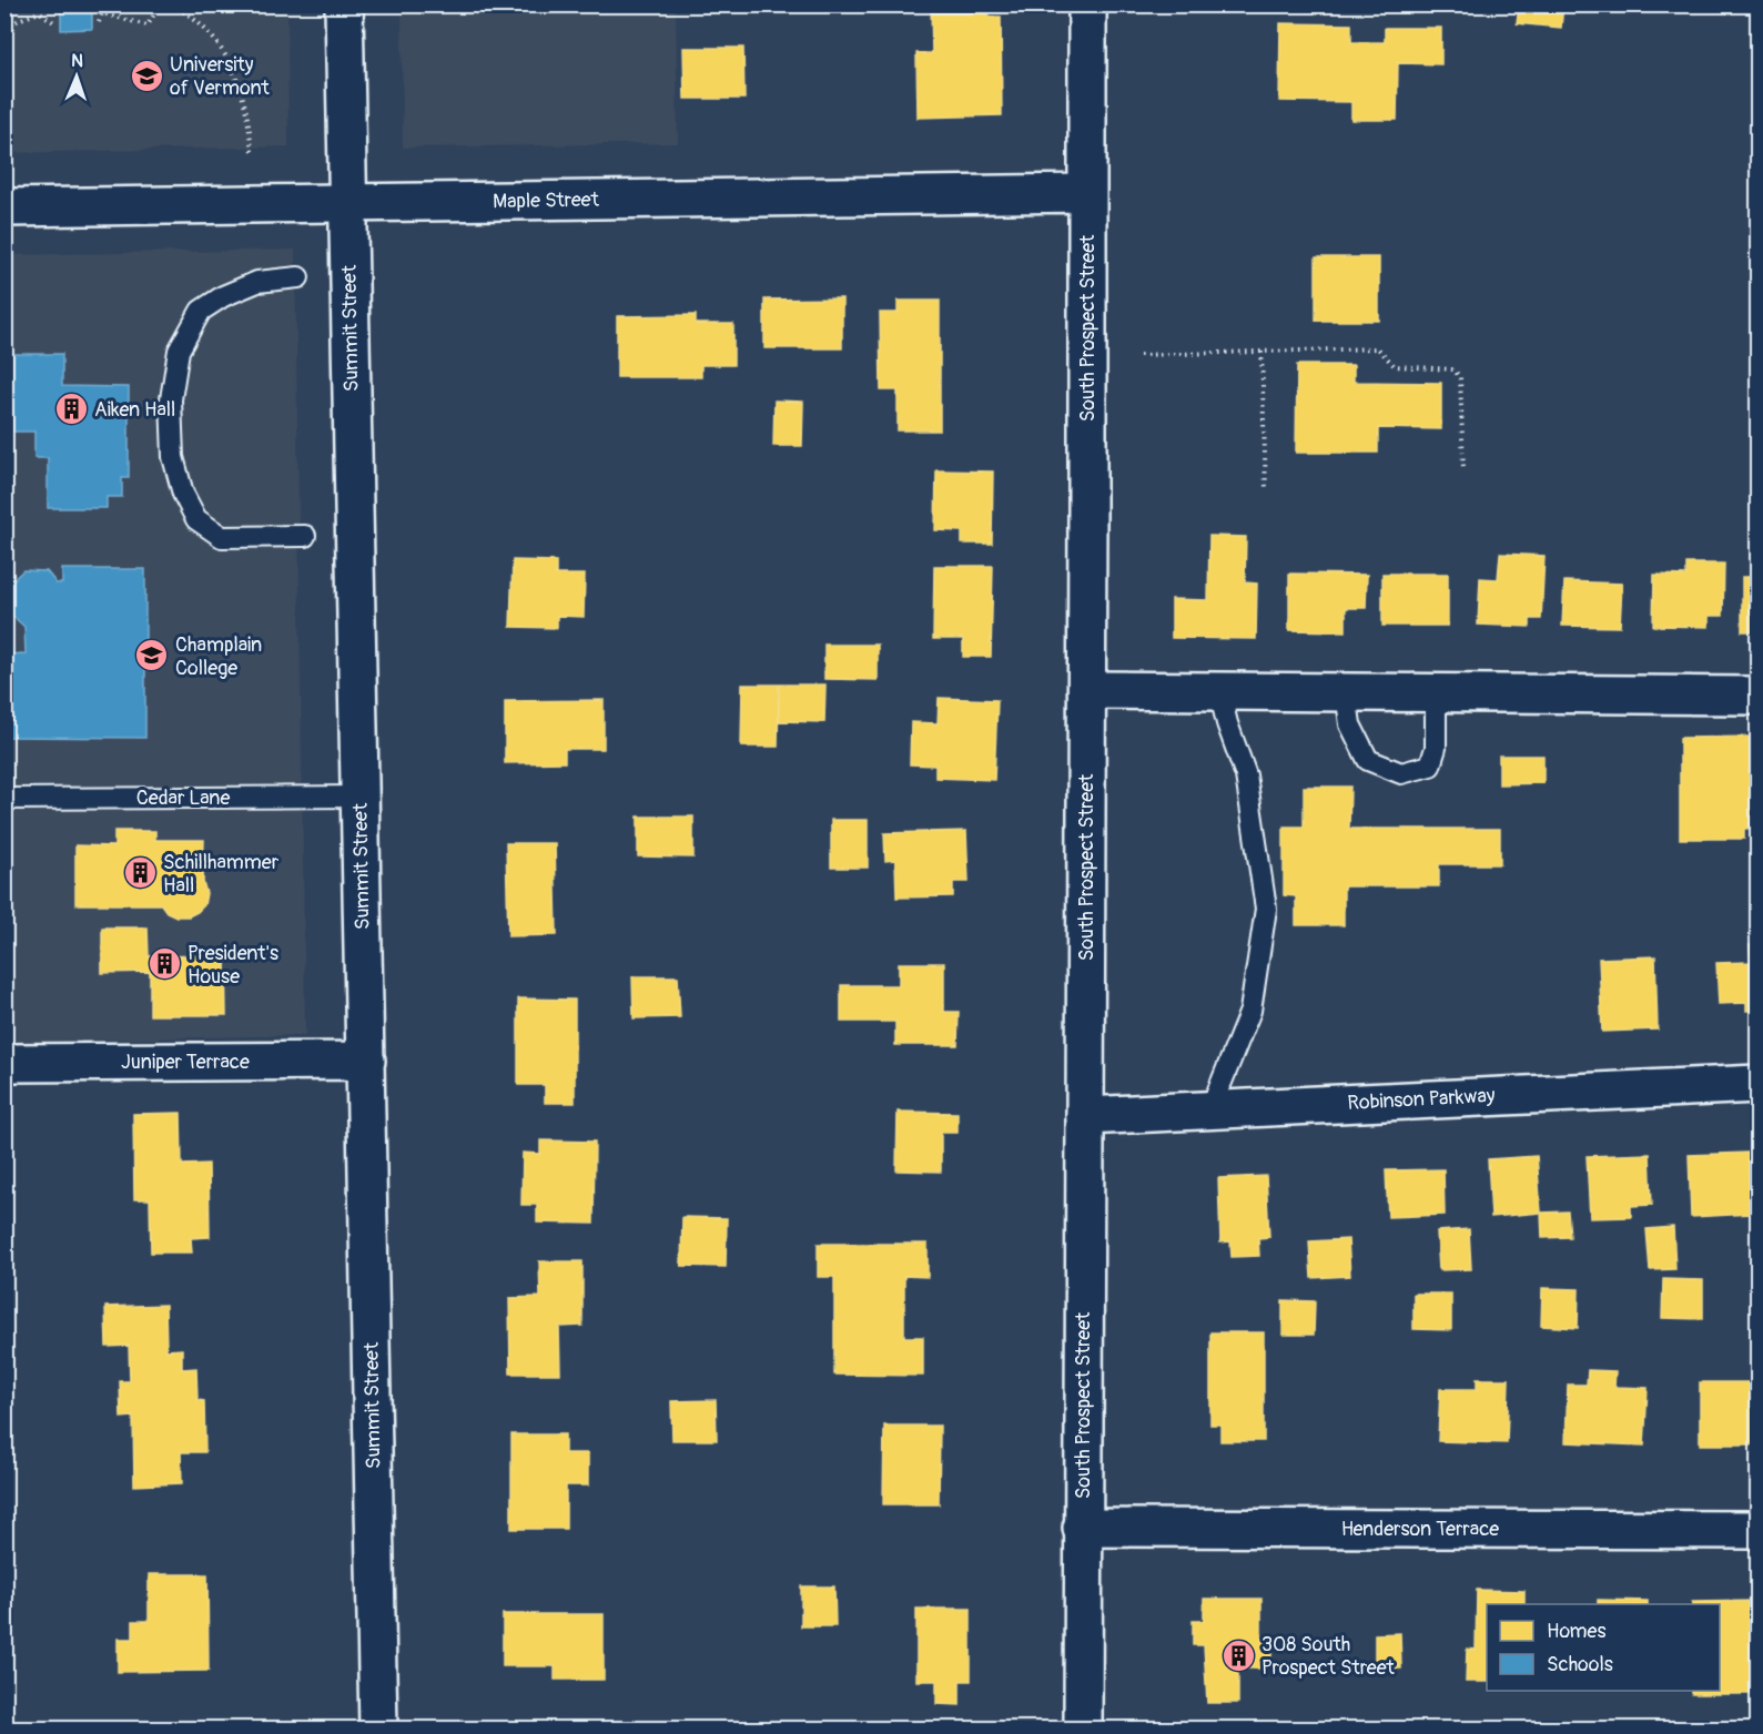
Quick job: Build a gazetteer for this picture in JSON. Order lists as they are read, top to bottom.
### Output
{
  "streets": {
    "street": [
      "Maple Street",
      "Summit Street",
      "South Prospect Street",
      "Juniper Terrace",
      "Robinson Parkway",
      "Henderson Terrace"
    ],
    "lane": ["Cedar Lane"]
  },
  "crossings": [
    ["Maple Street", "Summit Street"],
    ["Maple Street", "South Prospect Street"],
    ["Summit Street", "Cedar Lane"],
    ["Summit Street", "Juniper Terrace"],
    ["South Prospect Street", "Robinson Parkway"],
    ["South Prospect Street", "Henderson Terrace"]
  ],
  "places": {
    "school or university": ["University of Vermont", "Champlain College"],
    "building": [
      "Aiken Hall",
      "Schillhammer Hall",
      "President's House",
      "308 South Prospect Street"
    ]
  },
  "legend": ["Homes", "Schools"],
  "north": "top"
}
